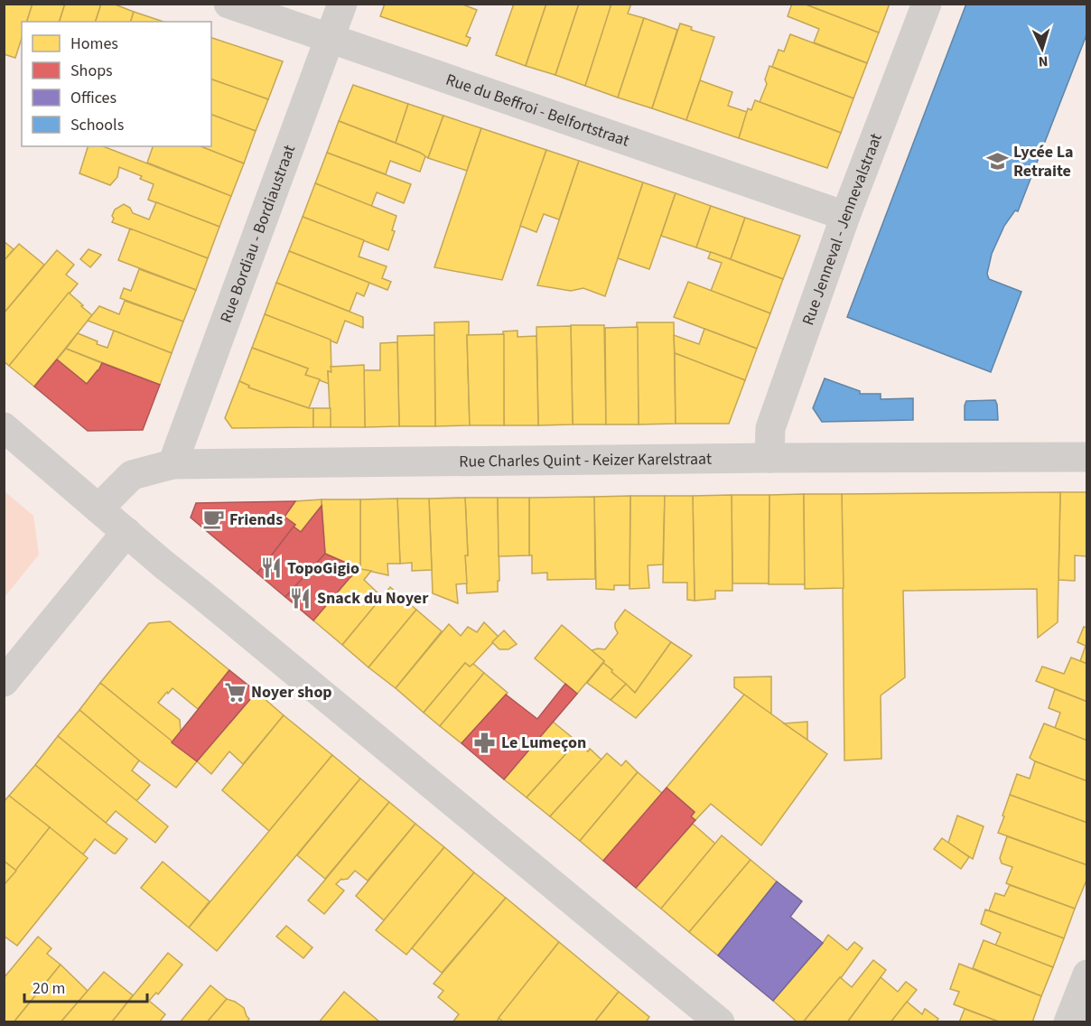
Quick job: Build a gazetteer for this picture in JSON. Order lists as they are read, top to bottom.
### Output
{
  "streets": {
    "street": [
      "Rue du Beffroi - Belfortstraat",
      "Rue Jenneval - Jennevalstraat",
      "Rue Bordiau - Bordiaustraat",
      "Rue Charles Quint - Keizer Karelstraat"
    ]
  },
  "crossings": [
    ["Rue du Beffroi - Belfortstraat", "Rue Jenneval - Jennevalstraat"],
    ["Rue du Beffroi - Belfortstraat", "Rue Bordiau - Bordiaustraat"],
    ["Rue Jenneval - Jennevalstraat", "Rue Charles Quint - Keizer Karelstraat"],
    ["Rue Bordiau - Bordiaustraat", "Rue Charles Quint - Keizer Karelstraat"]
  ],
  "places": {
    "school or university": ["Lycée La Retraite"],
    "cafe": ["Friends"],
    "restaurant": ["TopoGigio", "Snack du Noyer"],
    "supermarket": ["Noyer shop"],
    "pharmacy": ["Le Lumeçon"]
  },
  "legend": [
    "Homes",
    "Shops",
    "Offices",
    "Schools"
  ],
  "scale_bar": "20 m",
  "north": "bottom"
}
